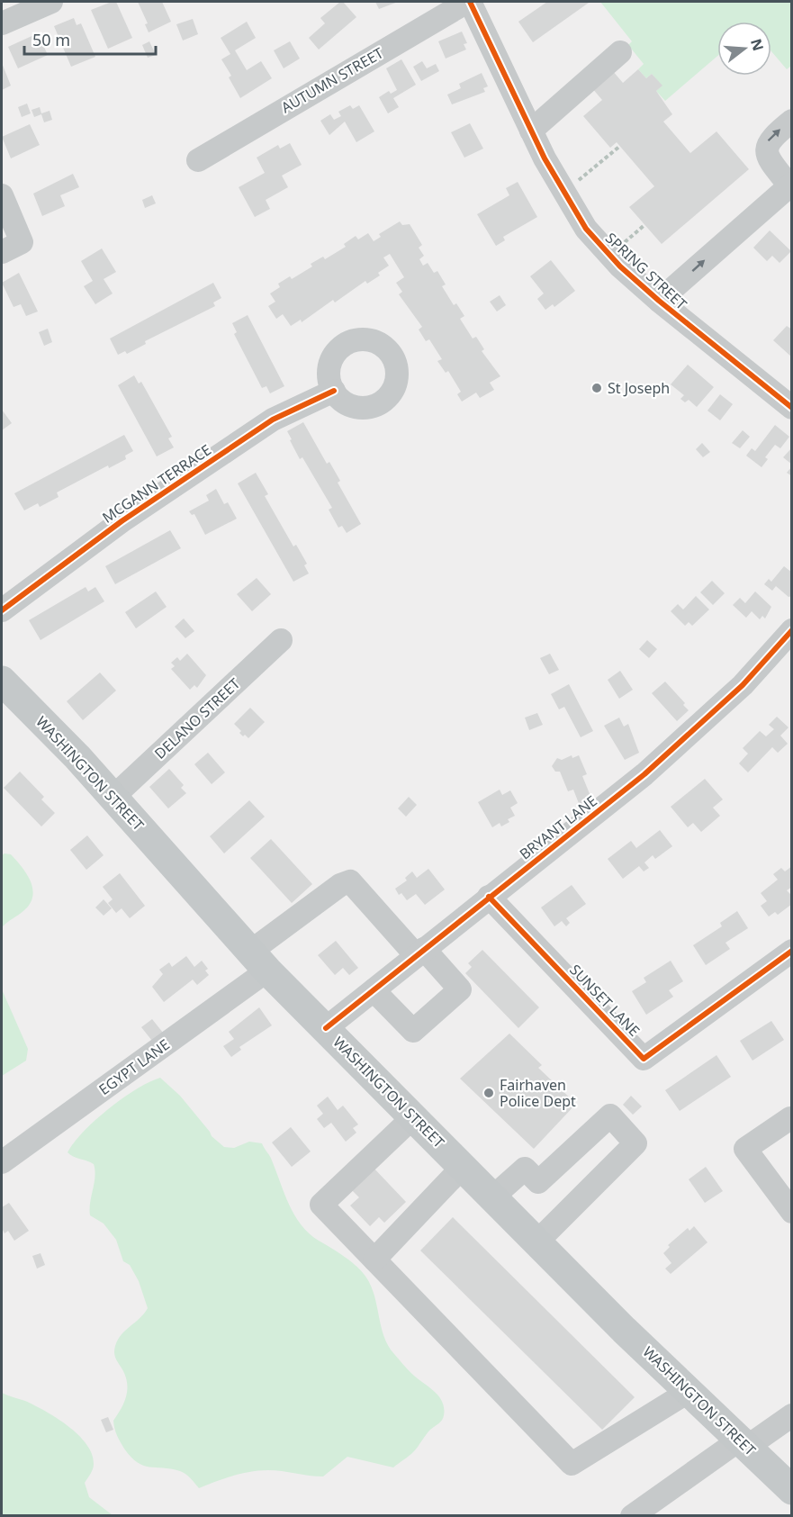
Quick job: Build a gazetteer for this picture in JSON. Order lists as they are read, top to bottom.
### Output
{
  "streets": {
    "main road": ["WASHINGTON STREET"],
    "street": [
      "AUTUMN STREET",
      "SPRING STREET",
      "MCGANN TERRACE",
      "DELANO STREET",
      "BRYANT LANE",
      "SUNSET LANE",
      "EGYPT LANE"
    ]
  },
  "crossings": [
    ["AUTUMN STREET", "SPRING STREET"],
    ["DELANO STREET", "WASHINGTON STREET"],
    ["WASHINGTON STREET", "BRYANT LANE"],
    ["WASHINGTON STREET", "EGYPT LANE"],
    ["BRYANT LANE", "SUNSET LANE"],
    ["BRYANT LANE", "EGYPT LANE"]
  ],
  "places": ["St Joseph", "Fairhaven Police Dept"],
  "scale_bar": "50 m",
  "north": "right"
}
